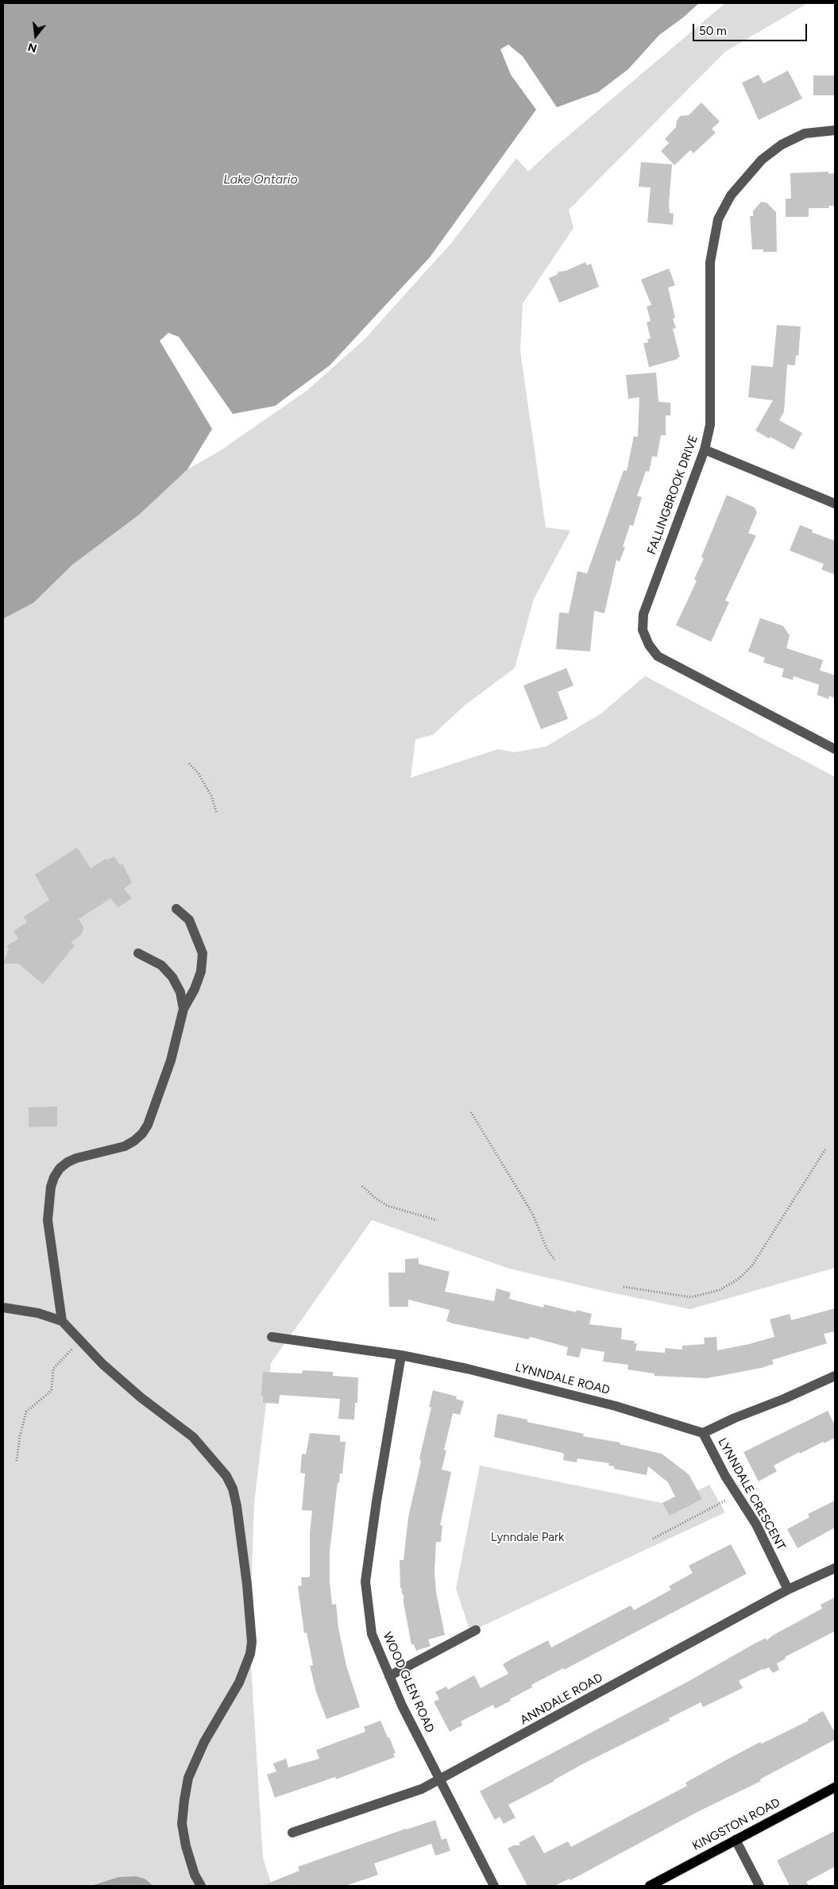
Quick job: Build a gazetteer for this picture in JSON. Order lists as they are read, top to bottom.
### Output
{
  "streets": {
    "main road": ["KINGSTON ROAD"],
    "street": [
      "FALLINGBROOK DRIVE",
      "LYNNDALE ROAD",
      "LYNNDALE CRESCENT",
      "WOOD GLEN ROAD",
      "ANNDALE ROAD"
    ]
  },
  "crossings": [
    ["LYNNDALE ROAD", "LYNNDALE CRESCENT"],
    ["LYNNDALE ROAD", "WOOD GLEN ROAD"],
    ["LYNNDALE CRESCENT", "ANNDALE ROAD"],
    ["WOOD GLEN ROAD", "ANNDALE ROAD"]
  ],
  "water": ["Lake Ontario"],
  "parks": ["Lynndale Park"],
  "scale_bar": "50 m",
  "north": "bottom"
}
